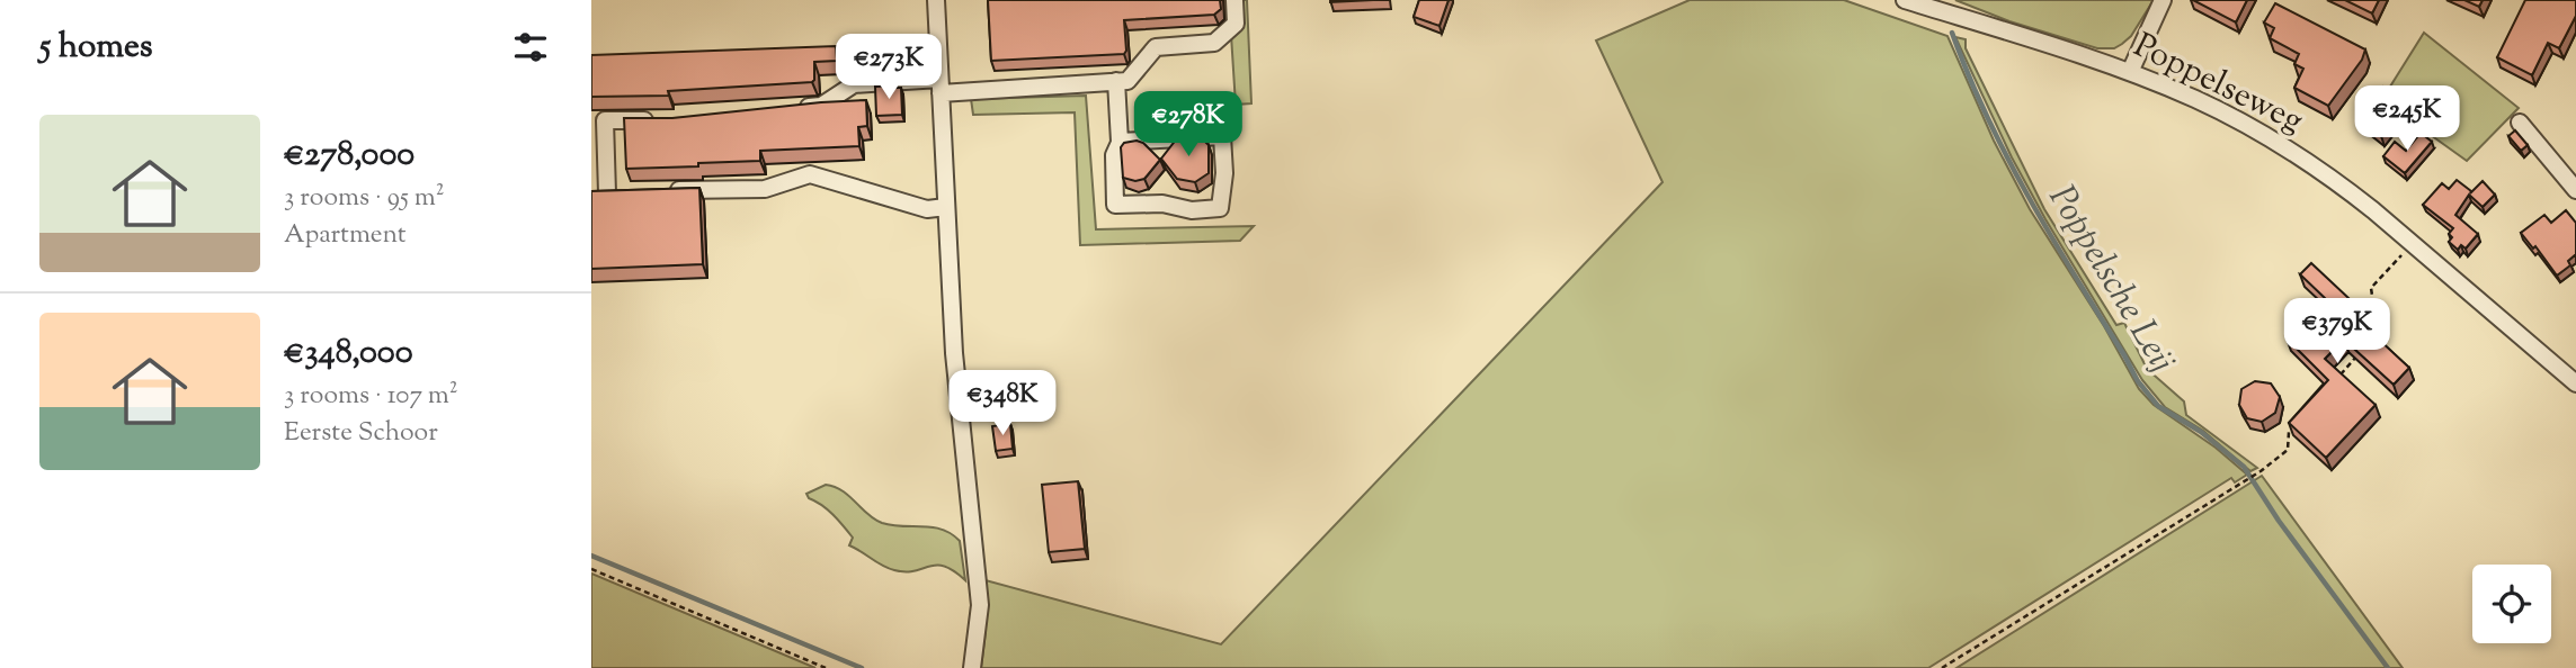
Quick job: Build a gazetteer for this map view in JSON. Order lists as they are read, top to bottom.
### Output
{
  "streets": {
    "street": ["Poppelseweg"]
  },
  "water": ["Poppelsche Leij"],
  "page": {
    "heading": "5 homes",
    "price": [
      "€273K",
      "€245K",
      "€278K",
      "€379K",
      "€348K"
    ],
    "list": [
      {
        "name": "€278,000",
        "note": "3 rooms · 95 m² · Apartment"
      },
      {
        "name": "€348,000",
        "note": "3 rooms · 107 m² · Eerste Schoor"
      }
    ]
  }
}
